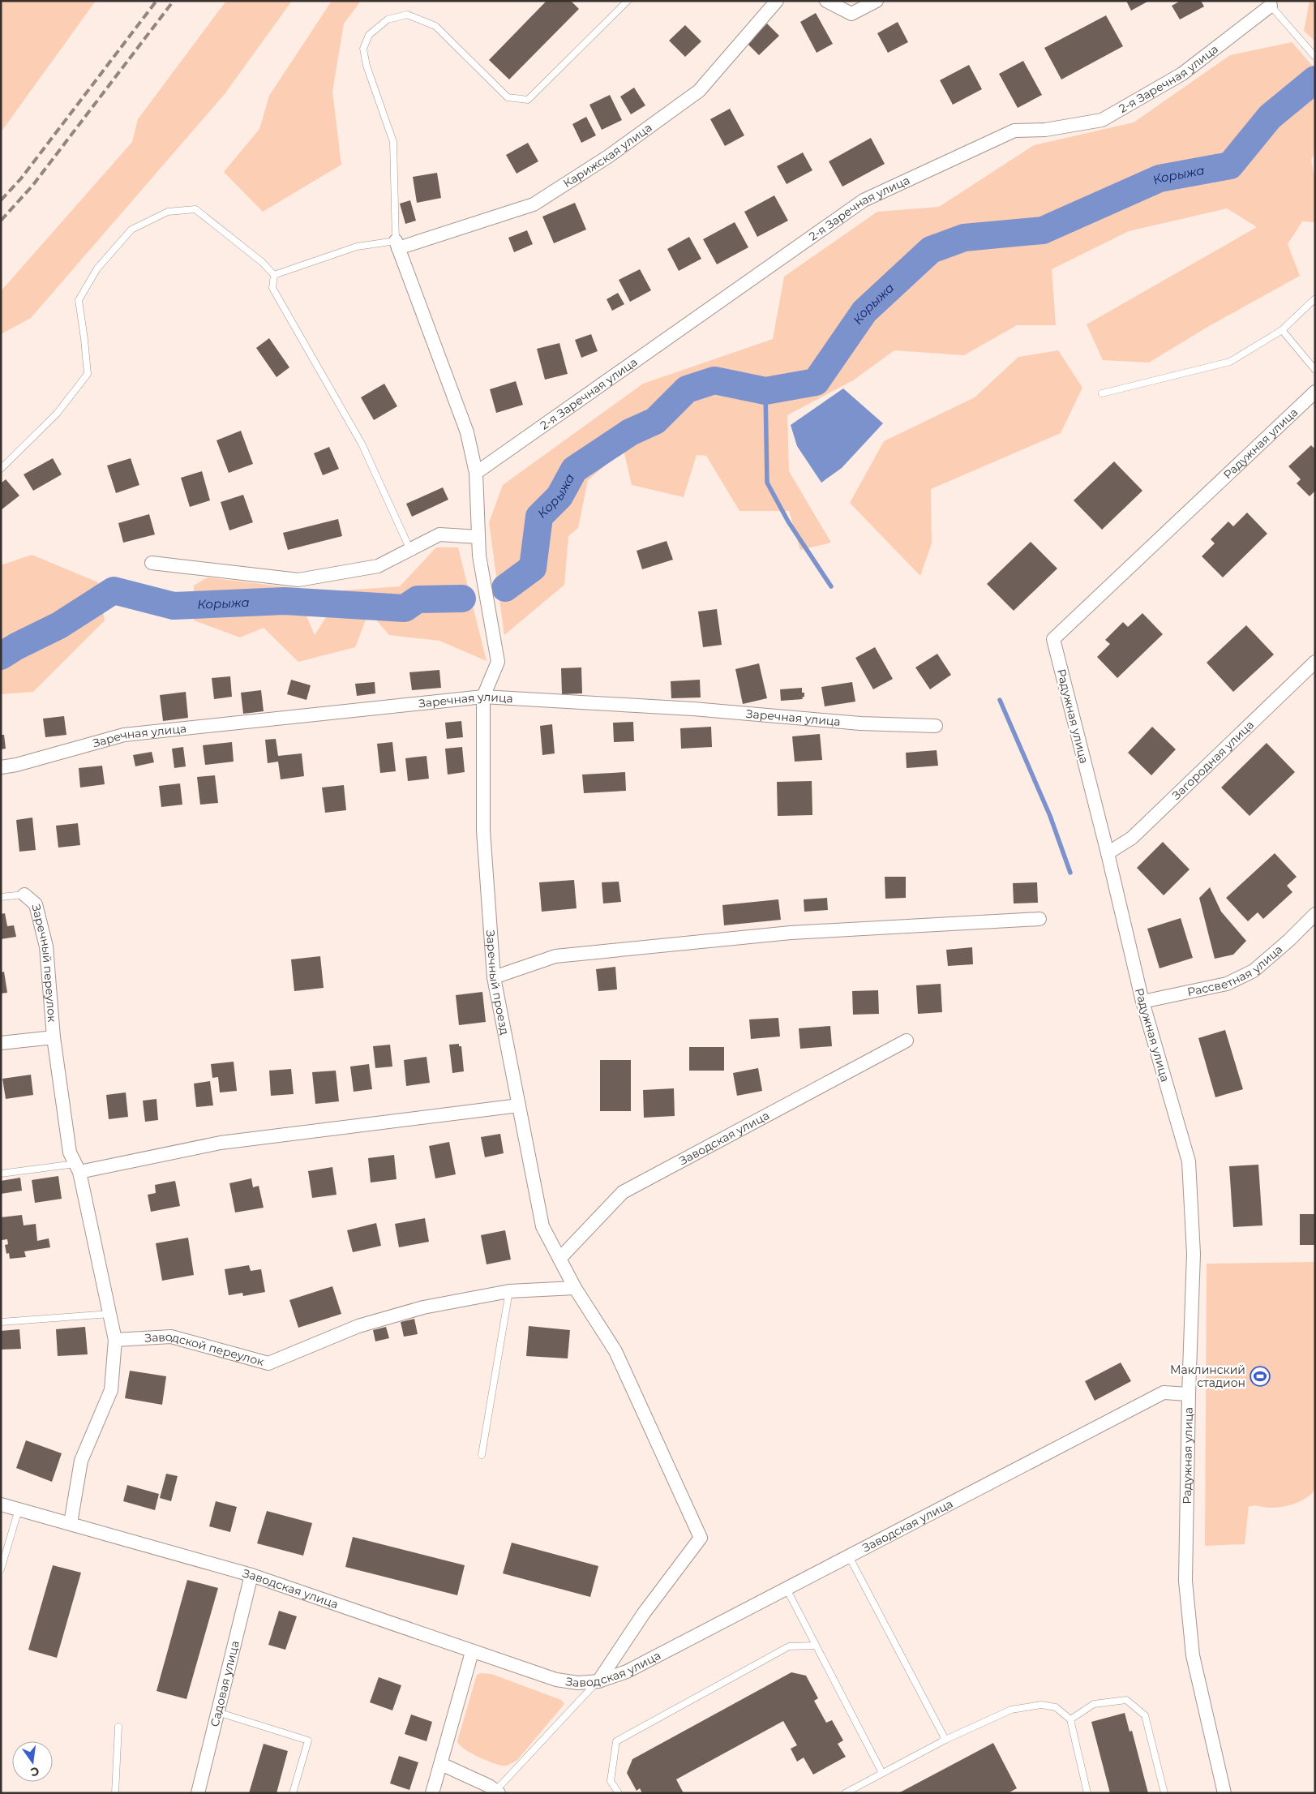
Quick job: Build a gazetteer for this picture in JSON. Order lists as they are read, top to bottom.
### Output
{
  "streets": {
    "street": [
      "2-я Заречная улица",
      "Карижская улица",
      "Радужная улица",
      "Заречная улица",
      "Загородная улица",
      "Заречный переулок",
      "Рассветная улица",
      "Заречный проезд",
      "Заводская улица",
      "Заводской переулок",
      "Садовая улица"
    ]
  },
  "crossings": [
    ["Радужная улица", "Загородная улица"],
    ["Радужная улица", "Рассветная улица"],
    ["Радужная улица", "Заводская улица"],
    ["Заречная улица", "Заречный проезд"],
    ["Заречный проезд", "Заводская улица"],
    ["Заречный проезд", "Заводской переулок"],
    ["Заводская улица", "Садовая улица"]
  ],
  "water": ["Корыжа"],
  "places": {
    "sports": ["Маклинский стадион"]
  },
  "north": "bottom"
}
